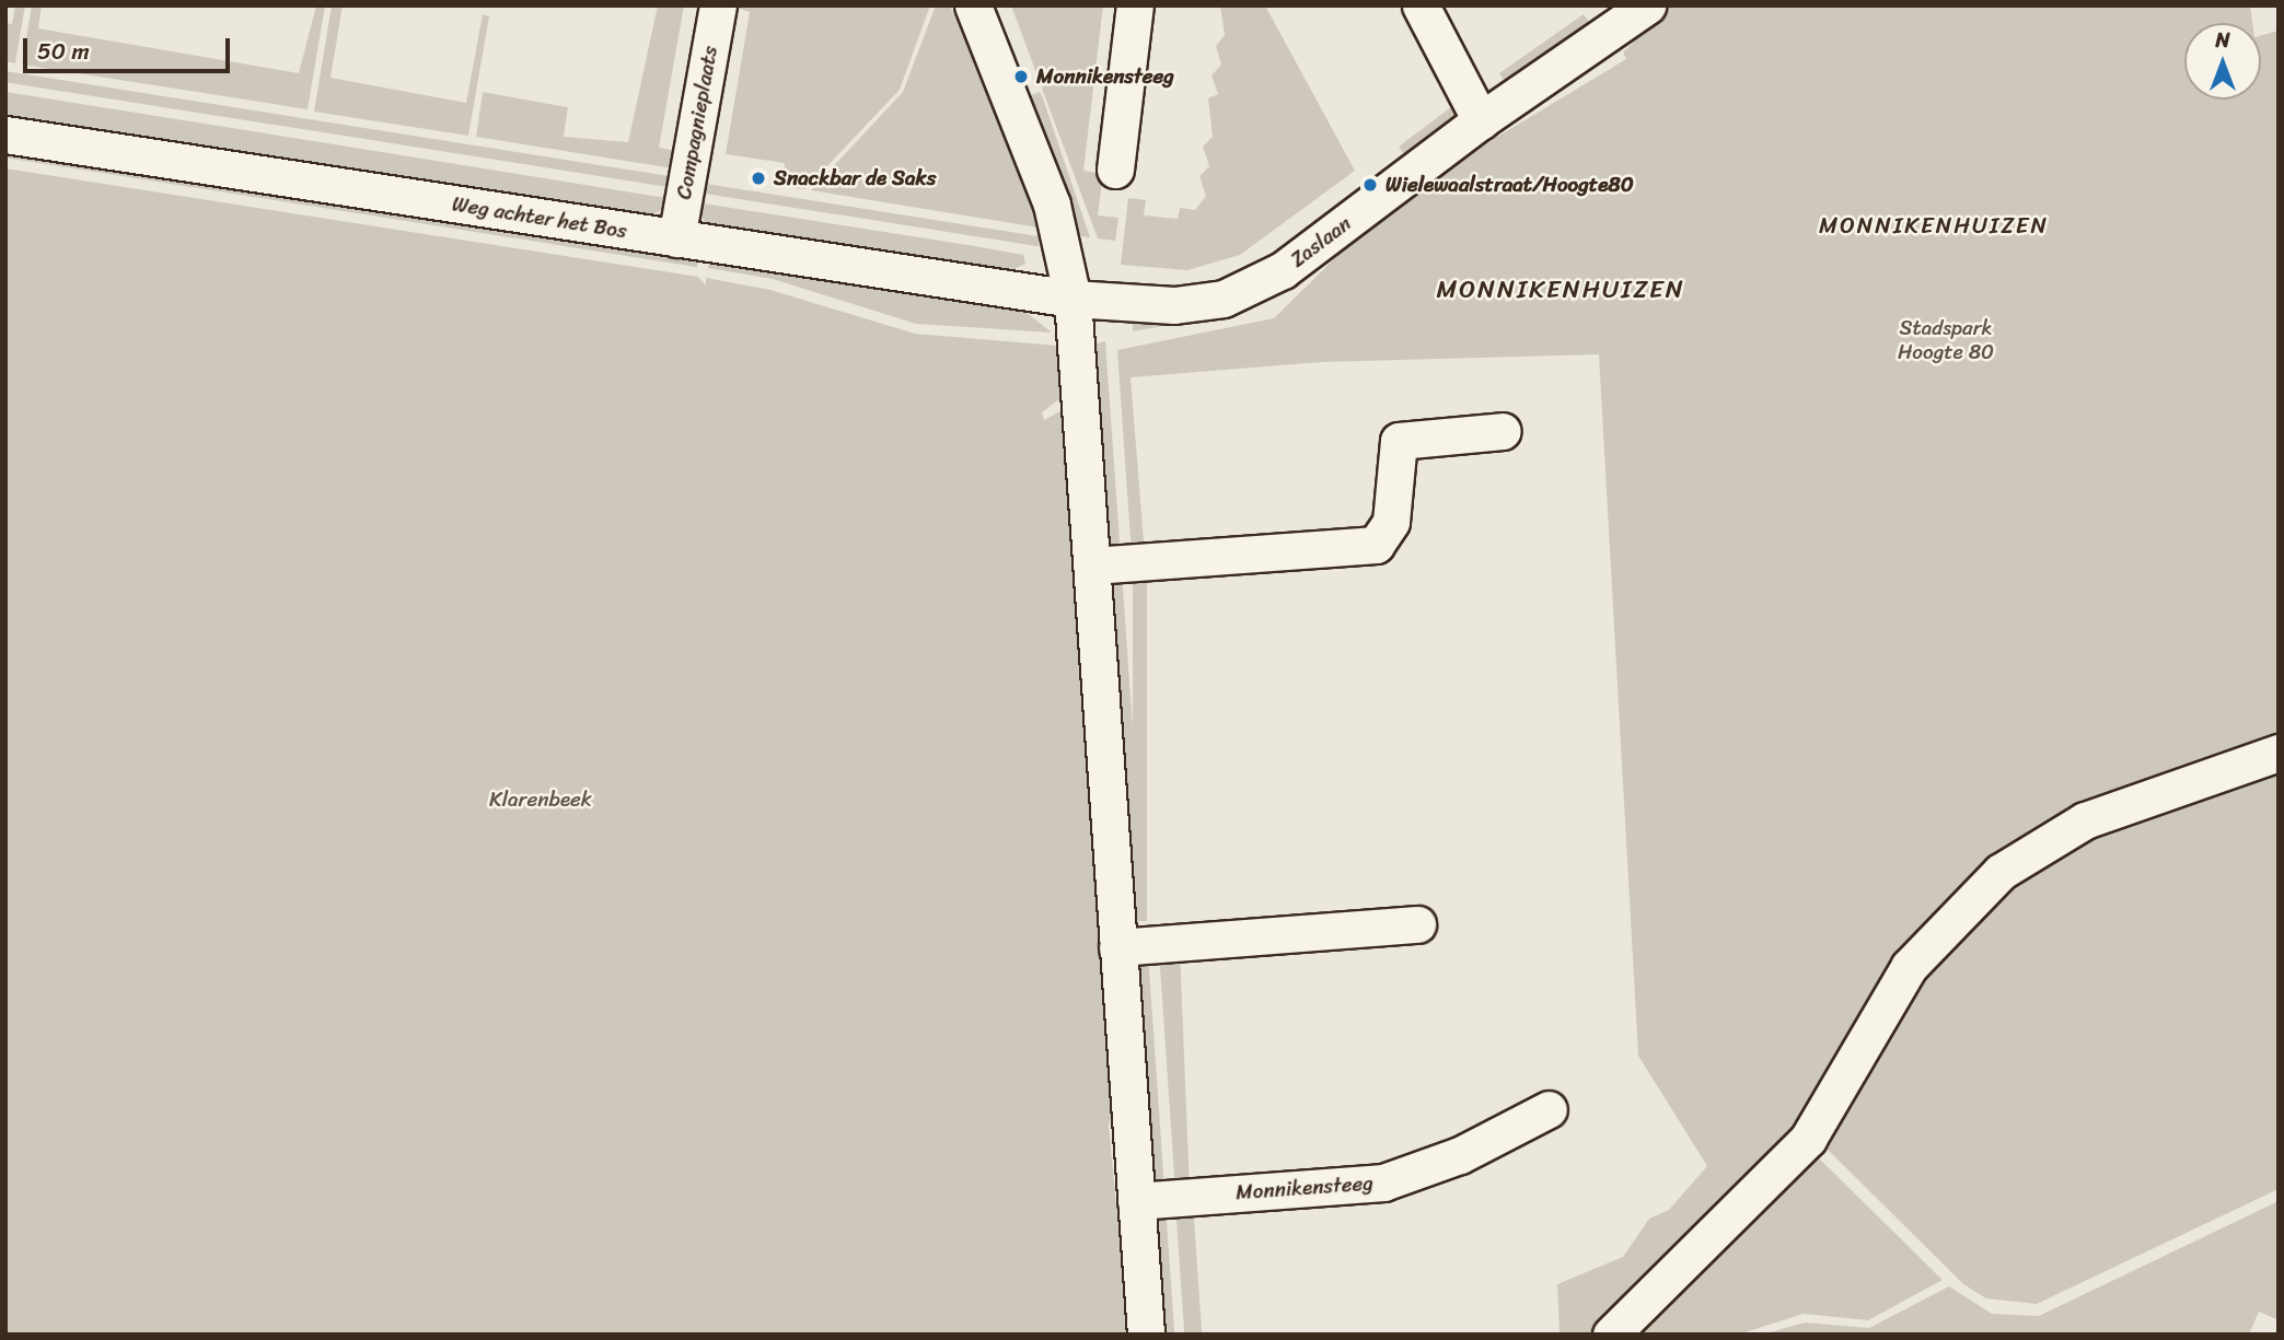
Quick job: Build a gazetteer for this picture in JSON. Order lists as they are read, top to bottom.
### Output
{
  "streets": {
    "street": [
      "Compagnieplaats",
      "Weg achter het Bos",
      "Zaslaan",
      "Monnikensteeg"
    ]
  },
  "crossings": [
    ["Compagnieplaats", "Weg achter het Bos"],
    ["Weg achter het Bos", "Zaslaan"]
  ],
  "districts": ["MONNIKENHUIZEN", "MONNIKENHUIZEN"],
  "parks": ["Stadspark Hoogte 80", "Klarenbeek"],
  "places": ["Monnikensteeg", "Snackbar de Saks", "Wielewaalstraat/Hoogte80"],
  "scale_bar": "50 m",
  "north": "top"
}
